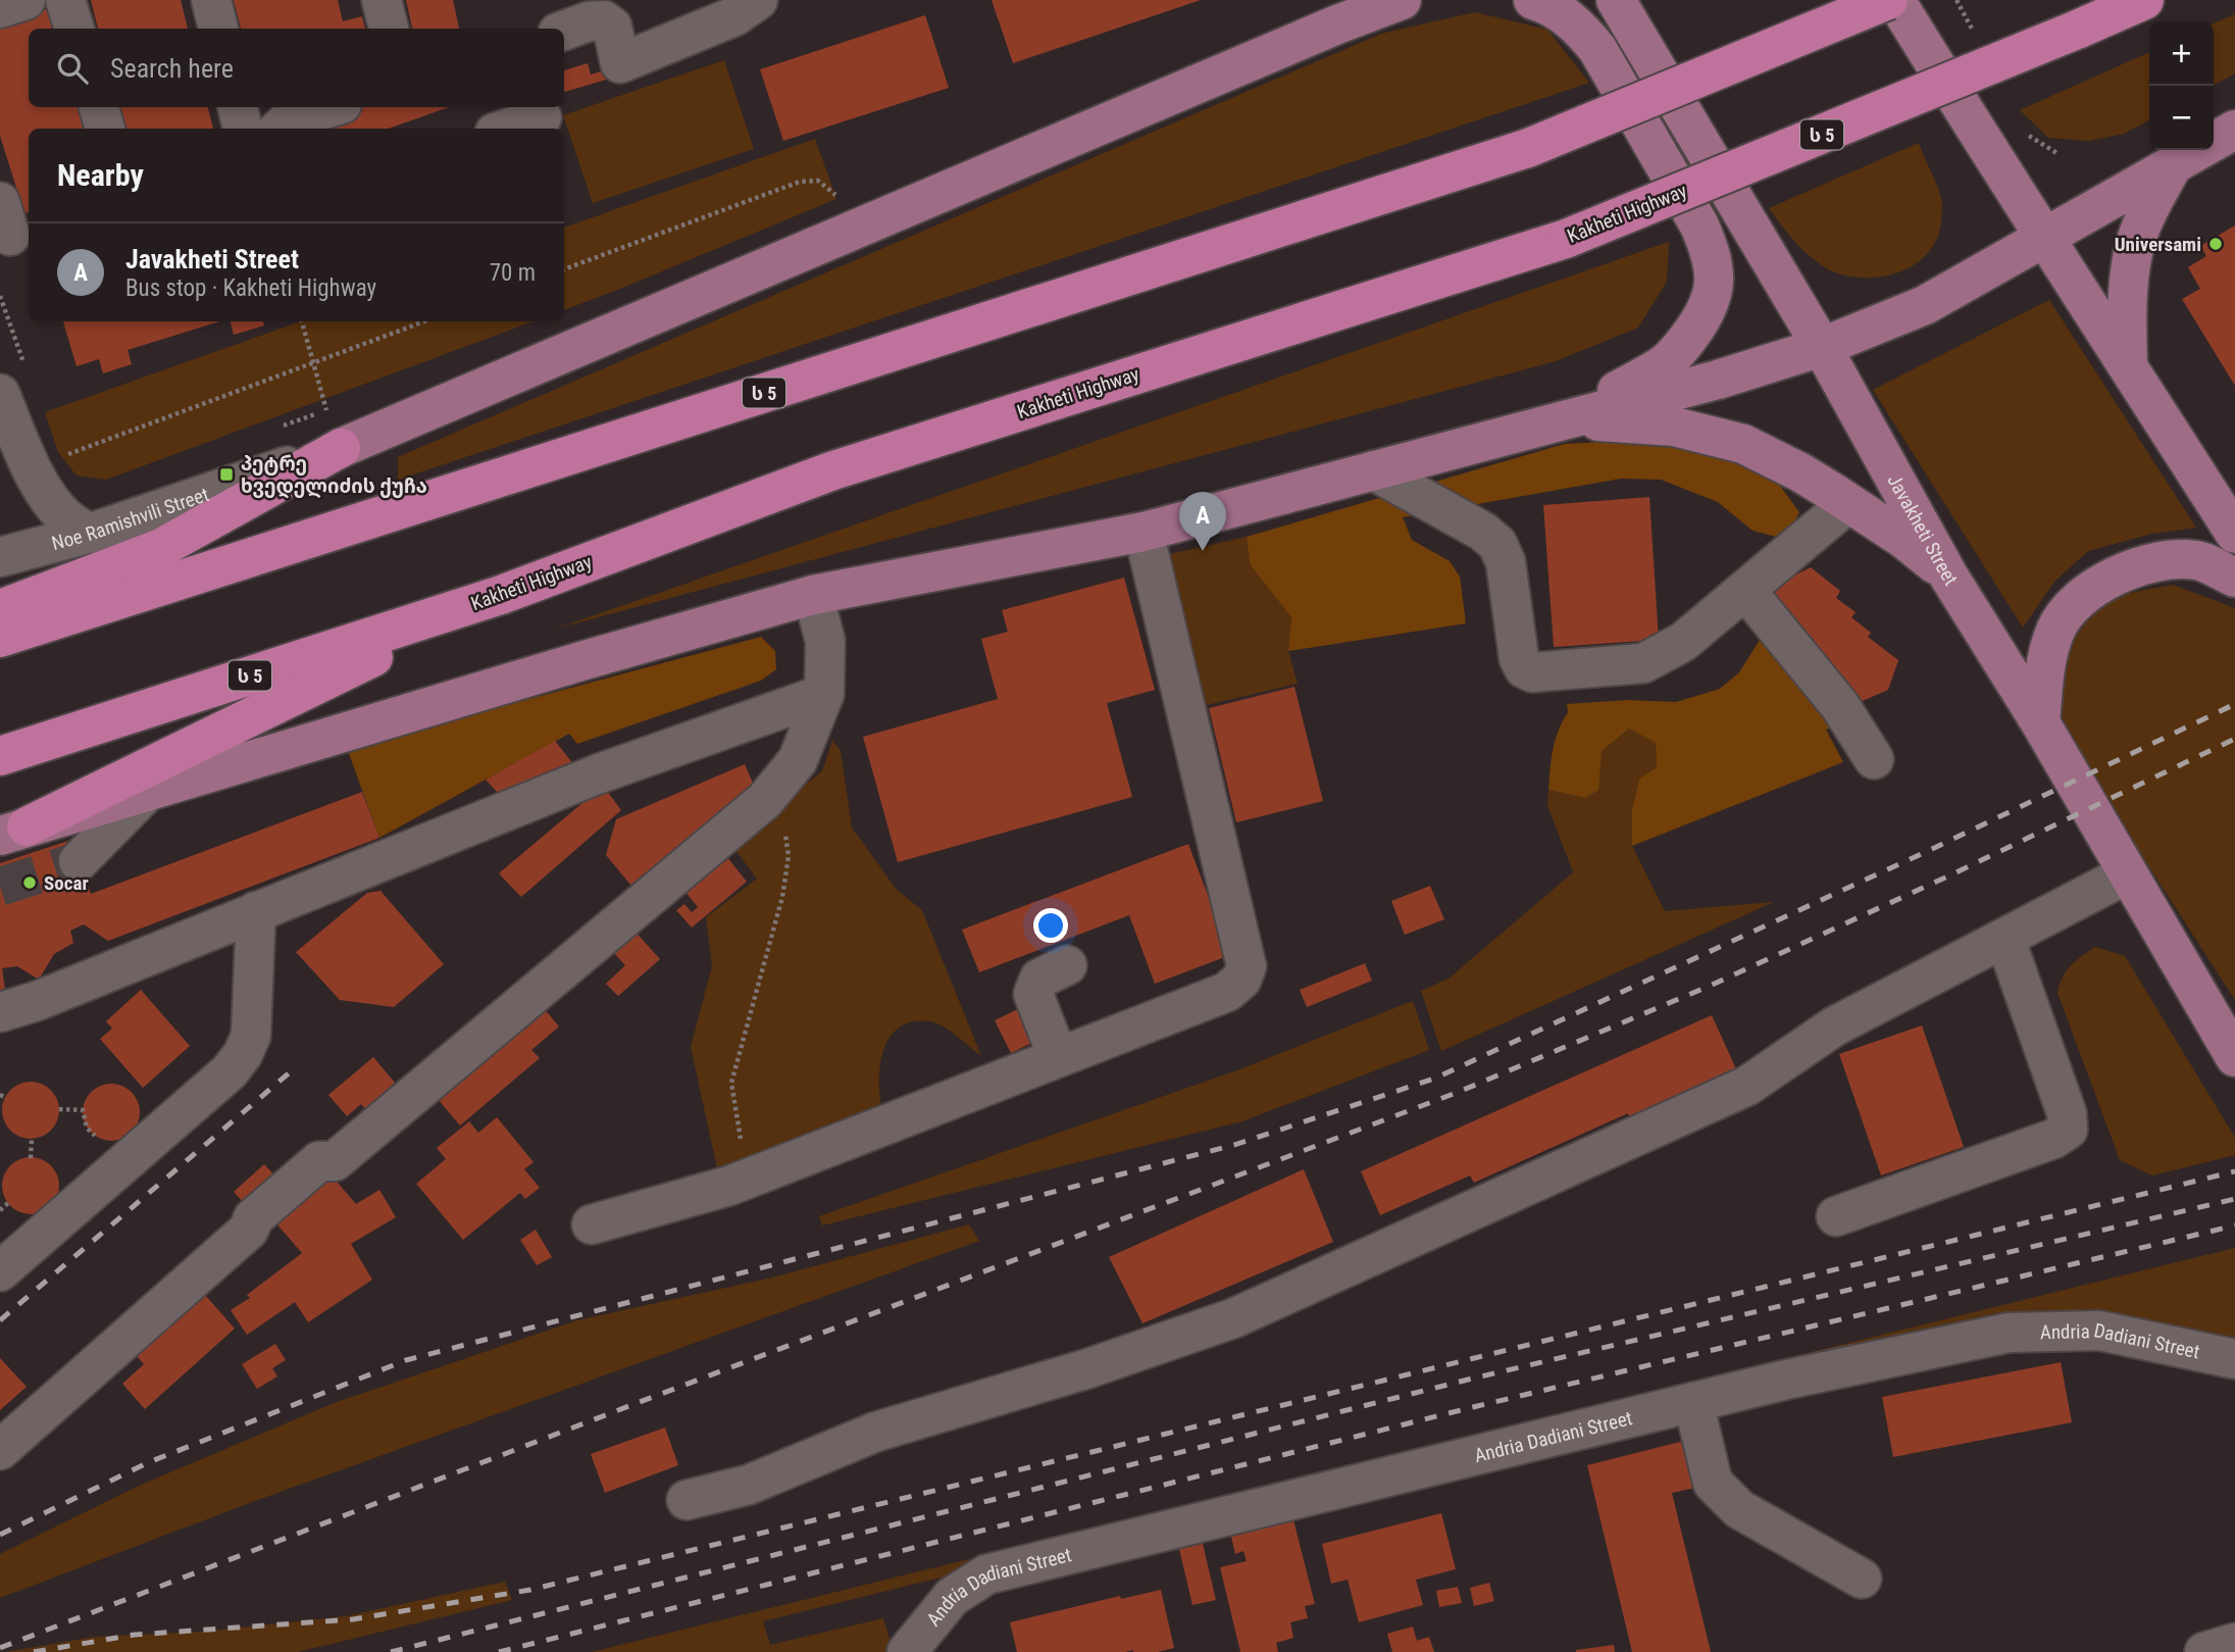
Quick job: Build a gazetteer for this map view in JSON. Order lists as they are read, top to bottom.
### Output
{
  "streets": {
    "highway": ["ს 5", "Kakheti Highway"],
    "main road": ["Javakheti Street"],
    "street": ["Noe Ramishvili Street", "Andria Dadiani Street"]
  },
  "places": {
    "other": ["Universami", "Socar"],
    "transit": ["პეტრე ხვედელიძის ქუჩა"]
  },
  "page": {
    "map_buttons": ["+", "−"],
    "search": "Search here",
    "heading": "Nearby",
    "list": [
      {
        "mark": "A",
        "name": "Javakheti Street",
        "note": "Bus stop · Kakheti Highway",
        "value": "70 m"
      }
    ],
    "pins": "A"
  }
}
